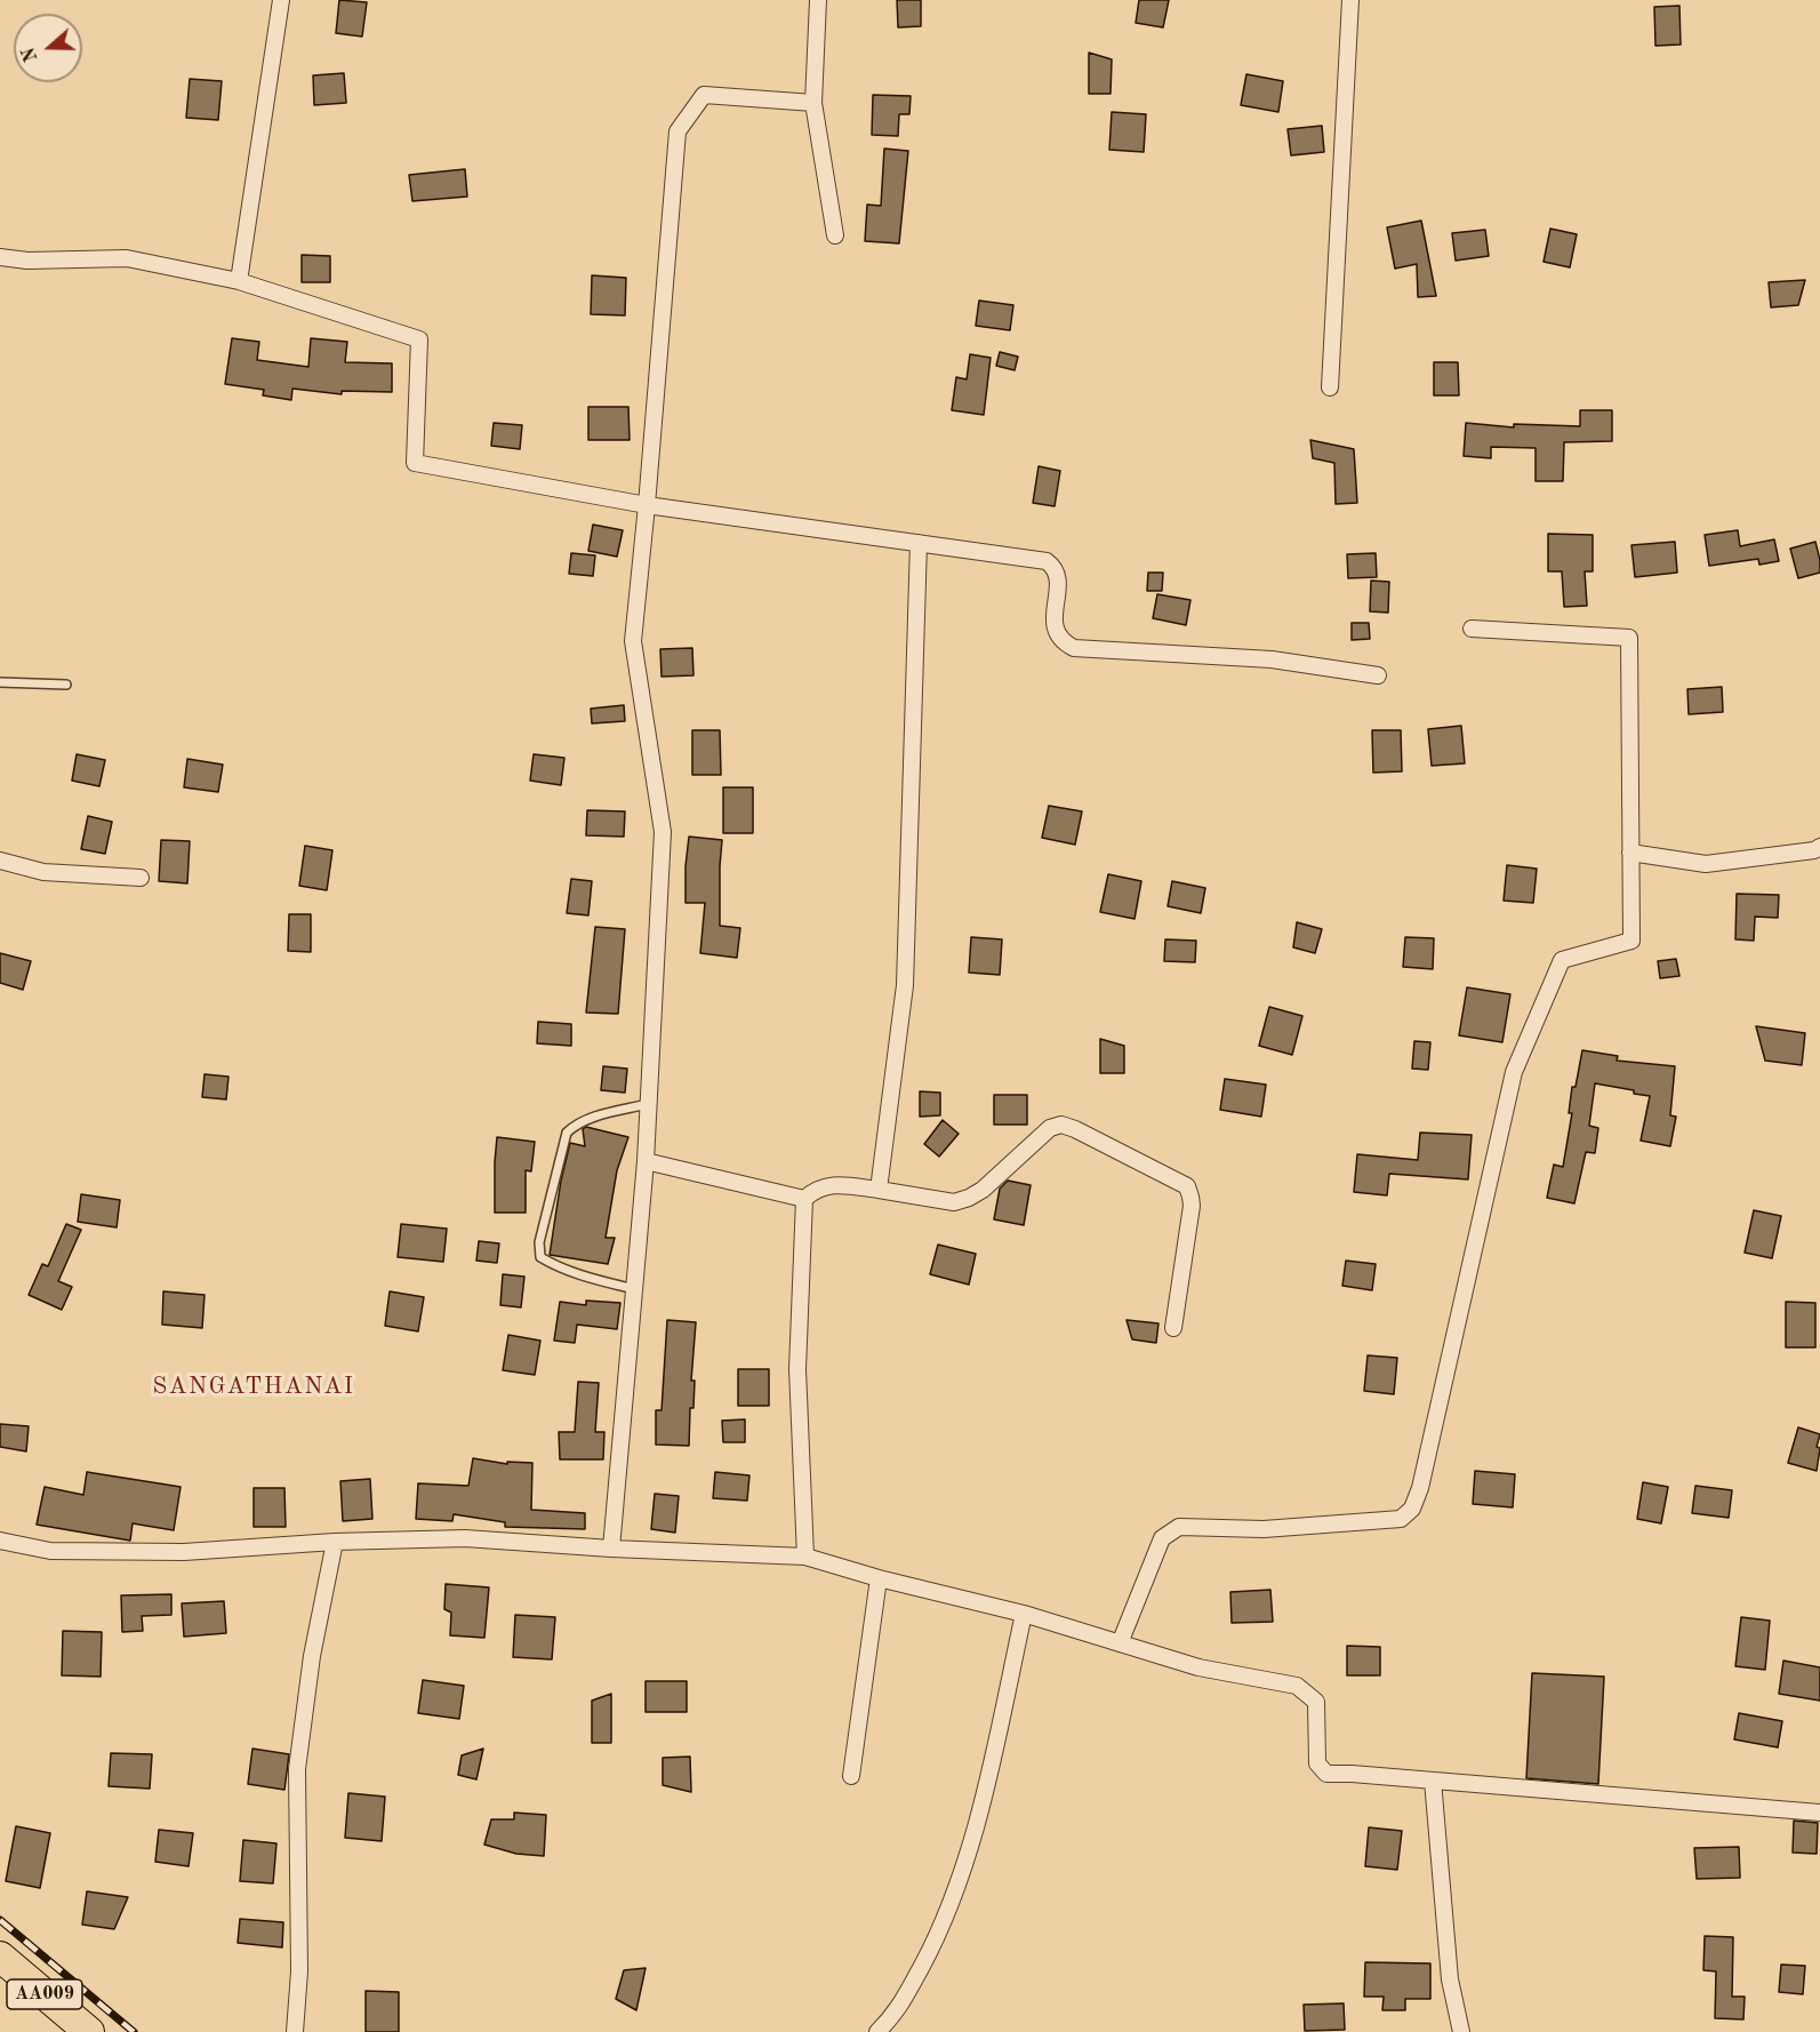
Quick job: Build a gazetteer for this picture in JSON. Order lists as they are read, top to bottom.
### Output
{
  "streets": {
    "highway": ["AA009"]
  },
  "districts": ["SANGATHANAI"],
  "north": "left"
}
